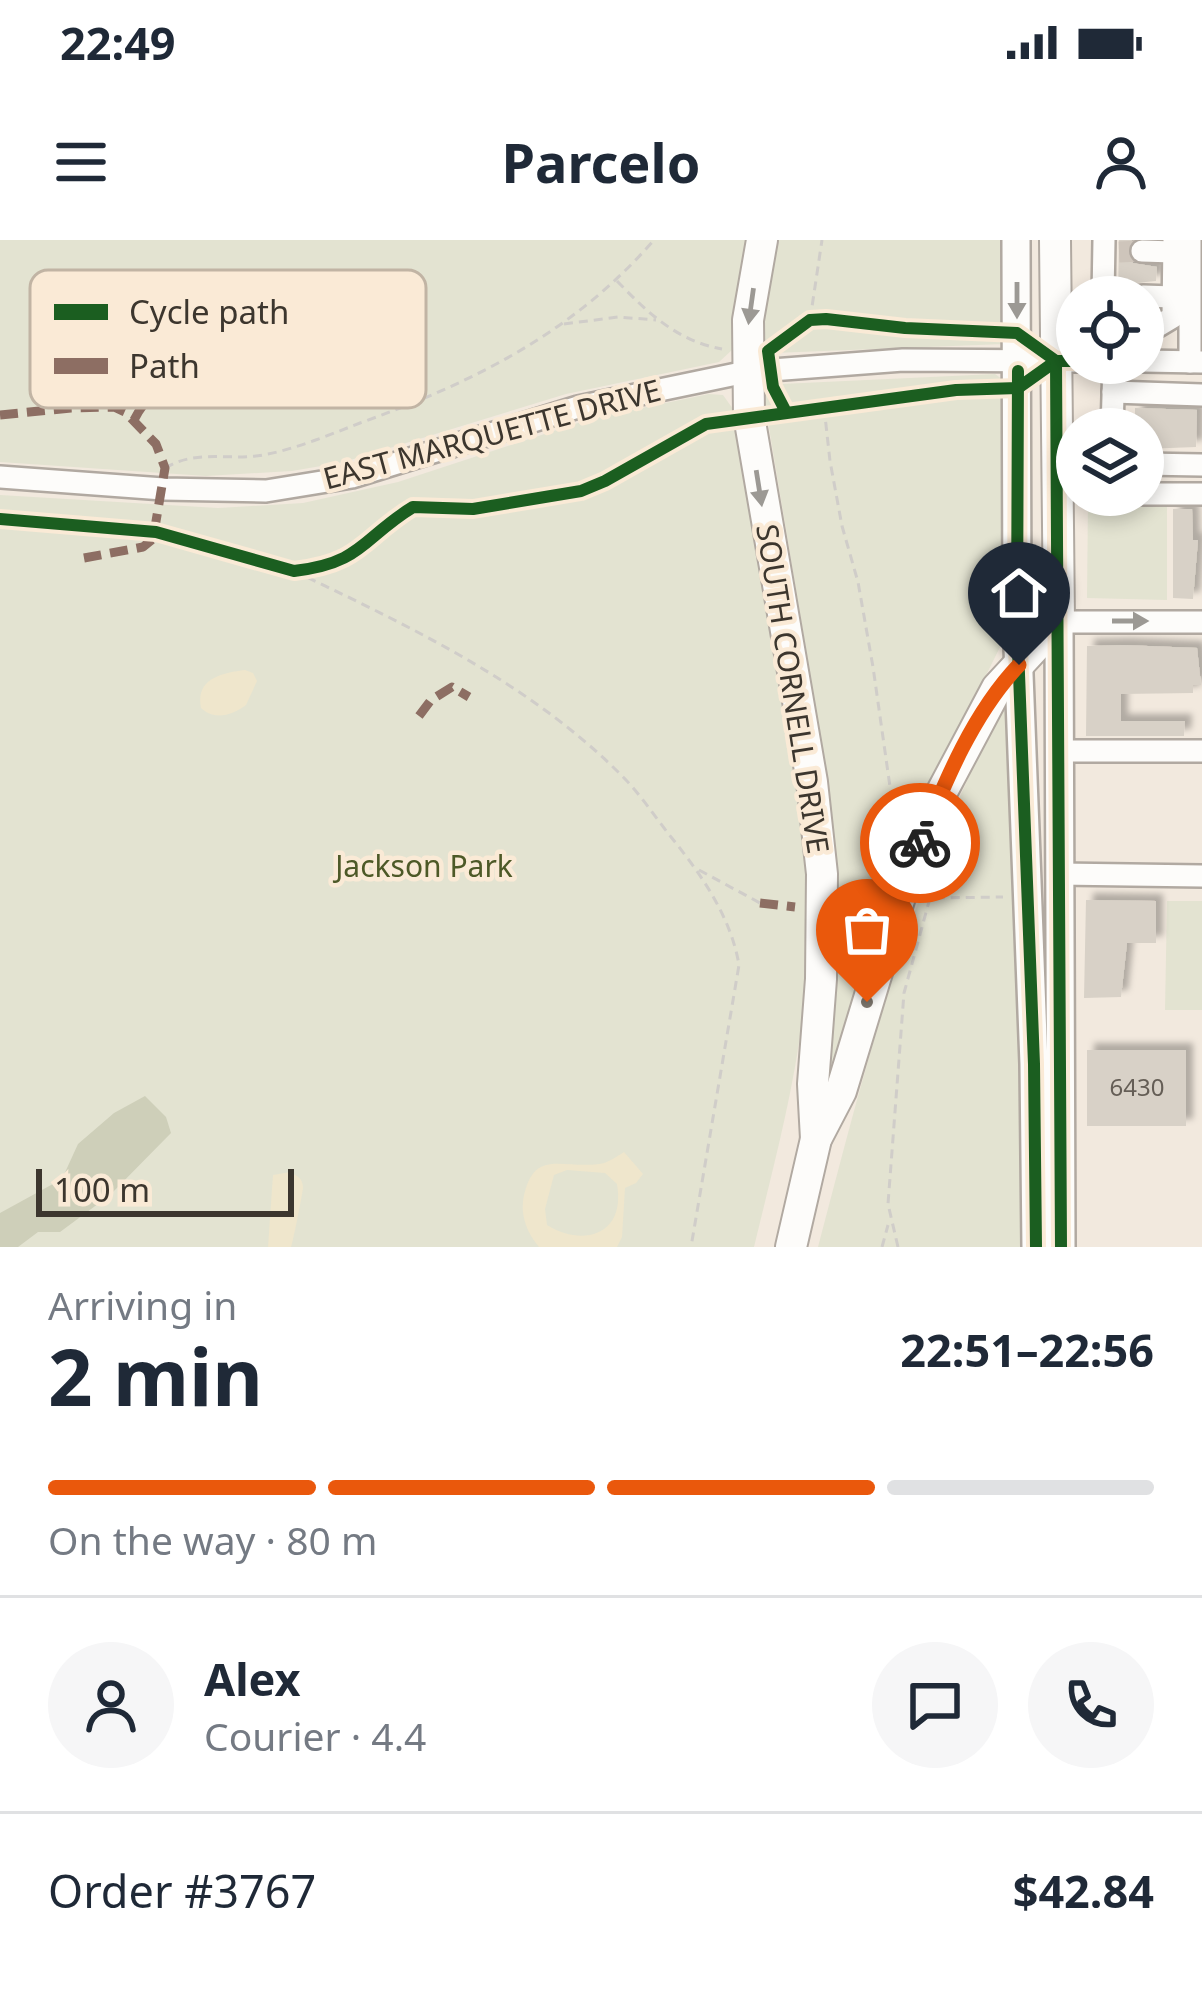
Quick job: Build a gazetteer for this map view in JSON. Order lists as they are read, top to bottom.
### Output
{
  "streets": {
    "highway": ["SOUTH CORNELL DRIVE"],
    "street": ["EAST MARQUETTE DRIVE"]
  },
  "crossings": [
    ["EAST MARQUETTE DRIVE", "SOUTH CORNELL DRIVE"]
  ],
  "one_way": ["SOUTH CORNELL DRIVE"],
  "parks": ["Jackson Park"],
  "house_numbers": ["6430"],
  "legend": ["Cycle path", "Path"],
  "scale_bar": "100 m",
  "page": {
    "status": "22:49",
    "header": "Parcelo",
    "scale": "100 m",
    "heading": ["2 min", "Arriving in", "22:51–22:56"],
    "panel": [
      "Alex",
      "Courier · 4.4",
      "Order #3767",
      "$42.84"
    ],
    "bar": "On the way · 80 m"
  }
}
